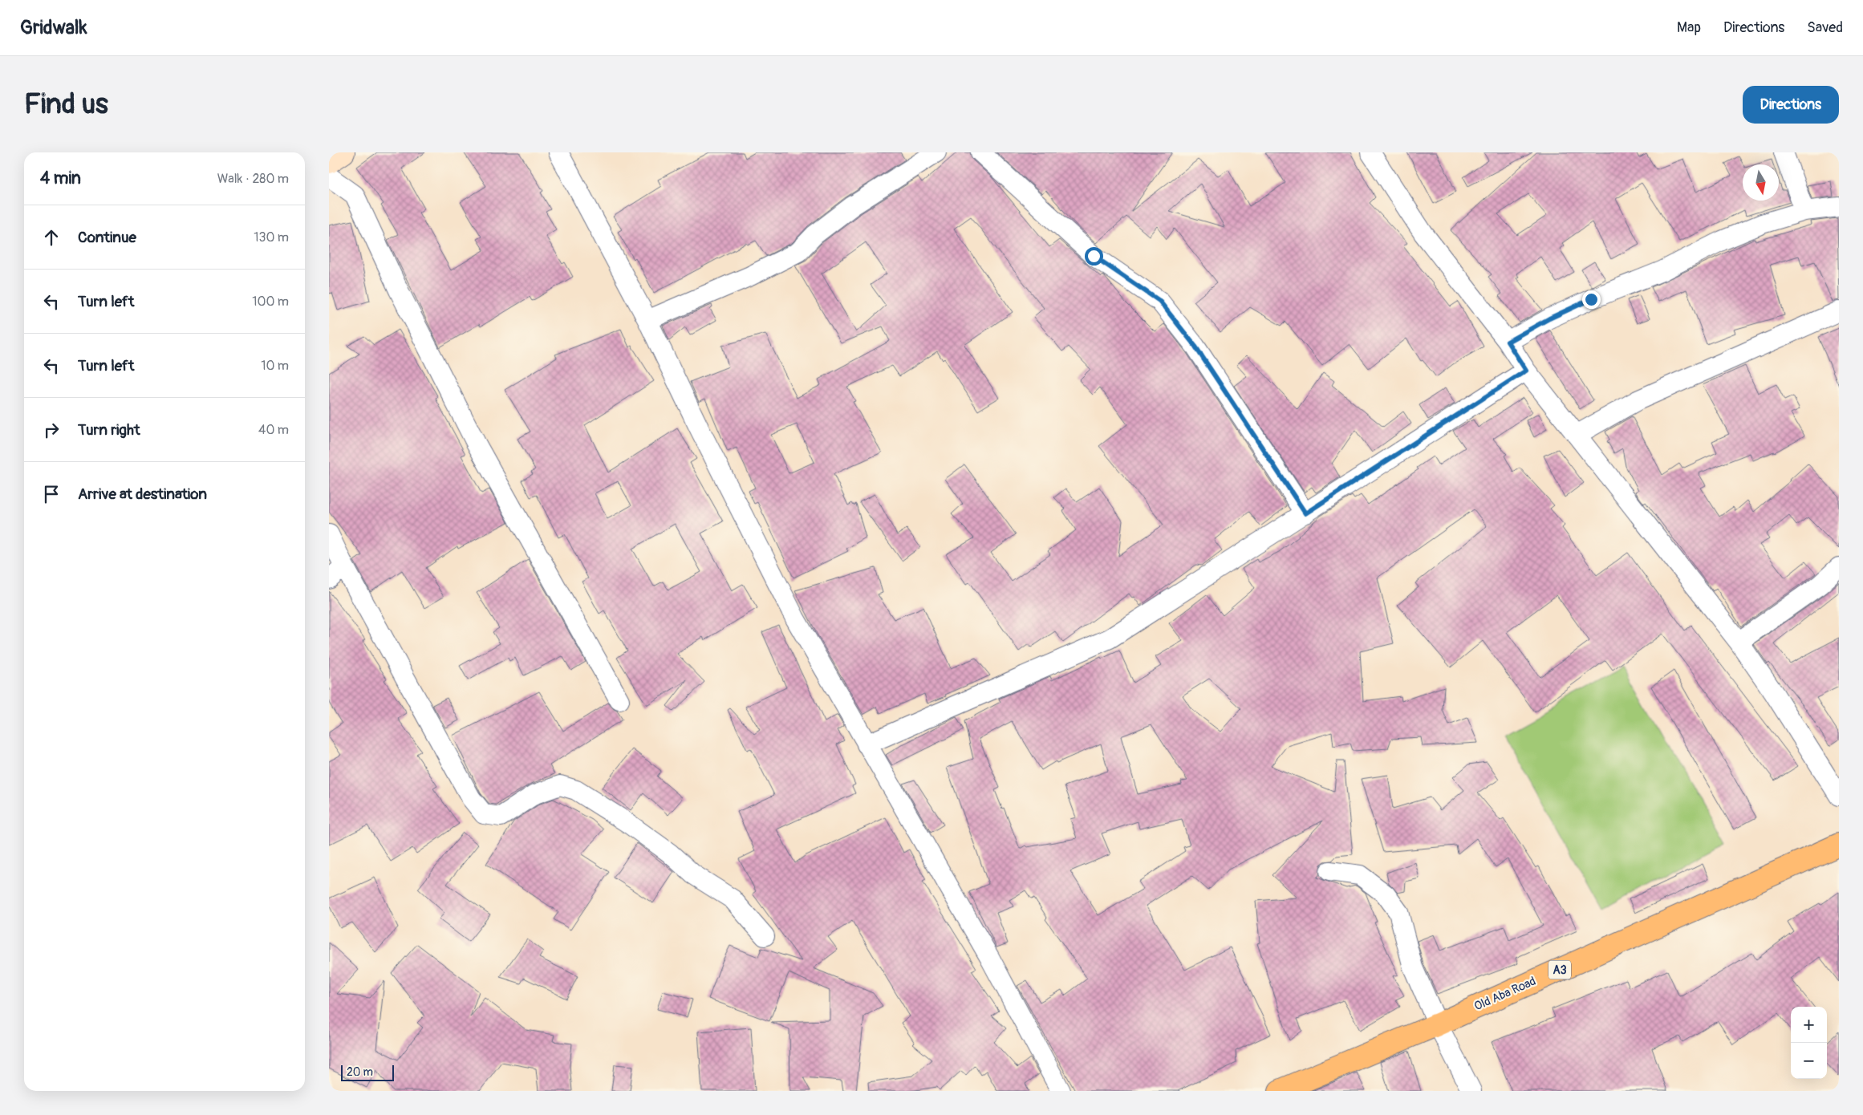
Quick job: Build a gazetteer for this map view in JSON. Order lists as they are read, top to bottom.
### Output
{
  "streets": {
    "main road": ["A3", "Old Aba Road"]
  },
  "scale_bar": "20 m",
  "north": "bottom",
  "page": {
    "header": "Gridwalk",
    "nav": ["Map", "Directions", "Saved"],
    "buttons": "Directions",
    "title": "Find us",
    "heading": ["4 min", "Walk · 280 m"],
    "list": [
      ["Continue", "130 m"],
      ["Turn left", "100 m"],
      ["Turn left", "10 m"],
      ["Turn right", "40 m"],
      "Arrive at destination"
    ],
    "map_buttons": ["+", "−"],
    "scale": "20 m"
  }
}
